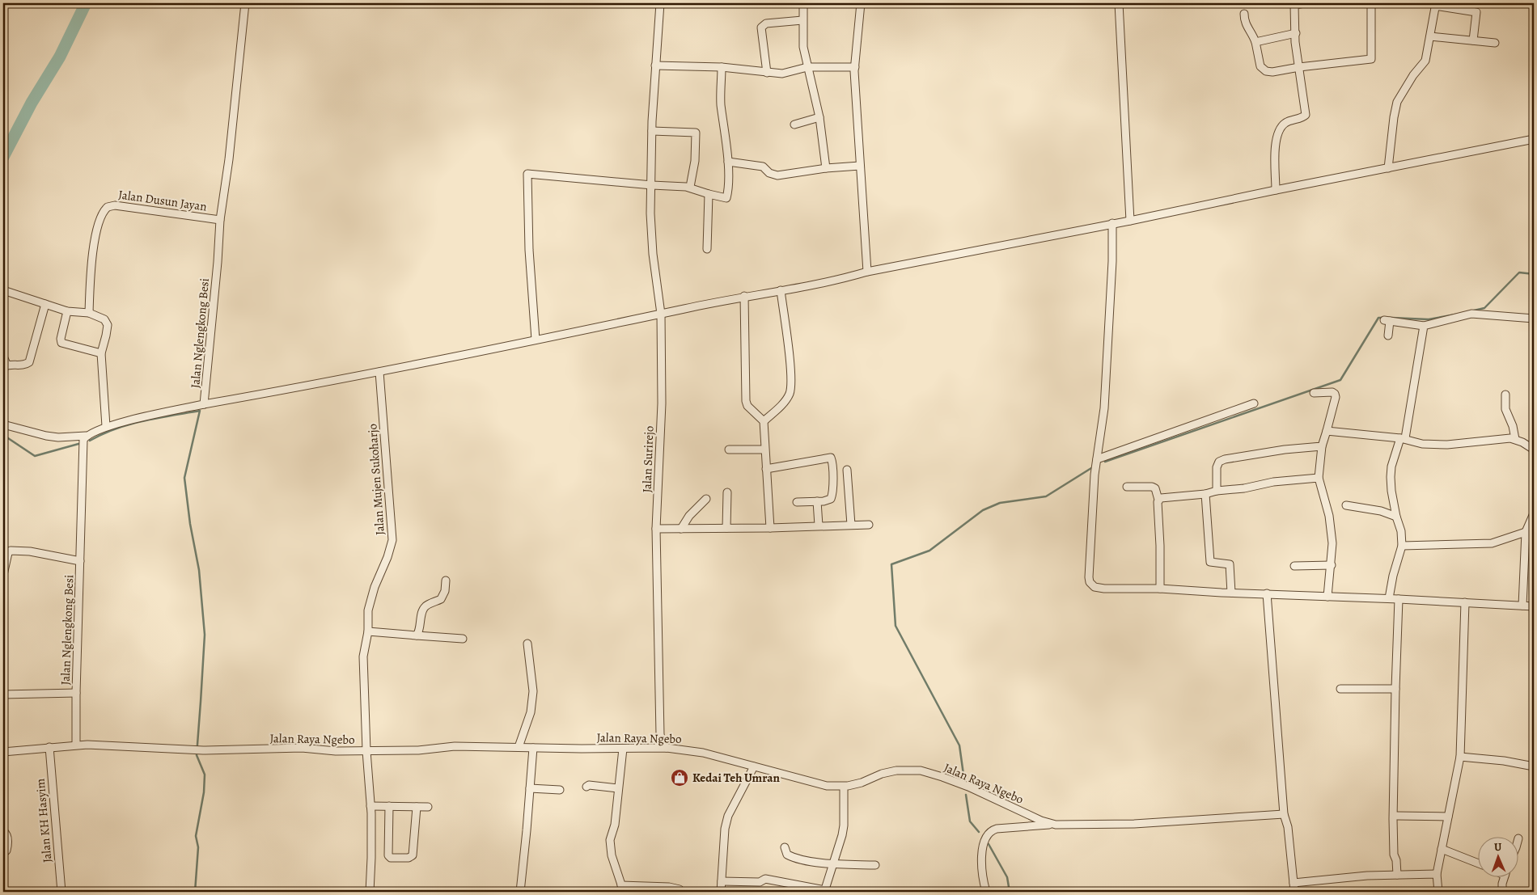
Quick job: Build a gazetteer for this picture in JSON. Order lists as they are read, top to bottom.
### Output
{
  "streets": {
    "street": [
      "Jalan Dusun Jayan",
      "Jalan Nglengkong Besi",
      "Jalan Surirejo",
      "Jalan Mujen Sukoharjo",
      "Jalan Raya Ngebo",
      "Jalan KH Hasyim"
    ]
  },
  "crossings": [
    ["Jalan Dusun Jayan", "Jalan Nglengkong Besi"],
    ["Jalan Nglengkong Besi", "Jalan Raya Ngebo"],
    ["Jalan Surirejo", "Jalan Raya Ngebo"],
    ["Jalan Mujen Sukoharjo", "Jalan Raya Ngebo"],
    ["Jalan Raya Ngebo", "Jalan KH Hasyim"]
  ],
  "places": {
    "shop": ["Kedai Teh Umran"]
  },
  "north": "top"
}
